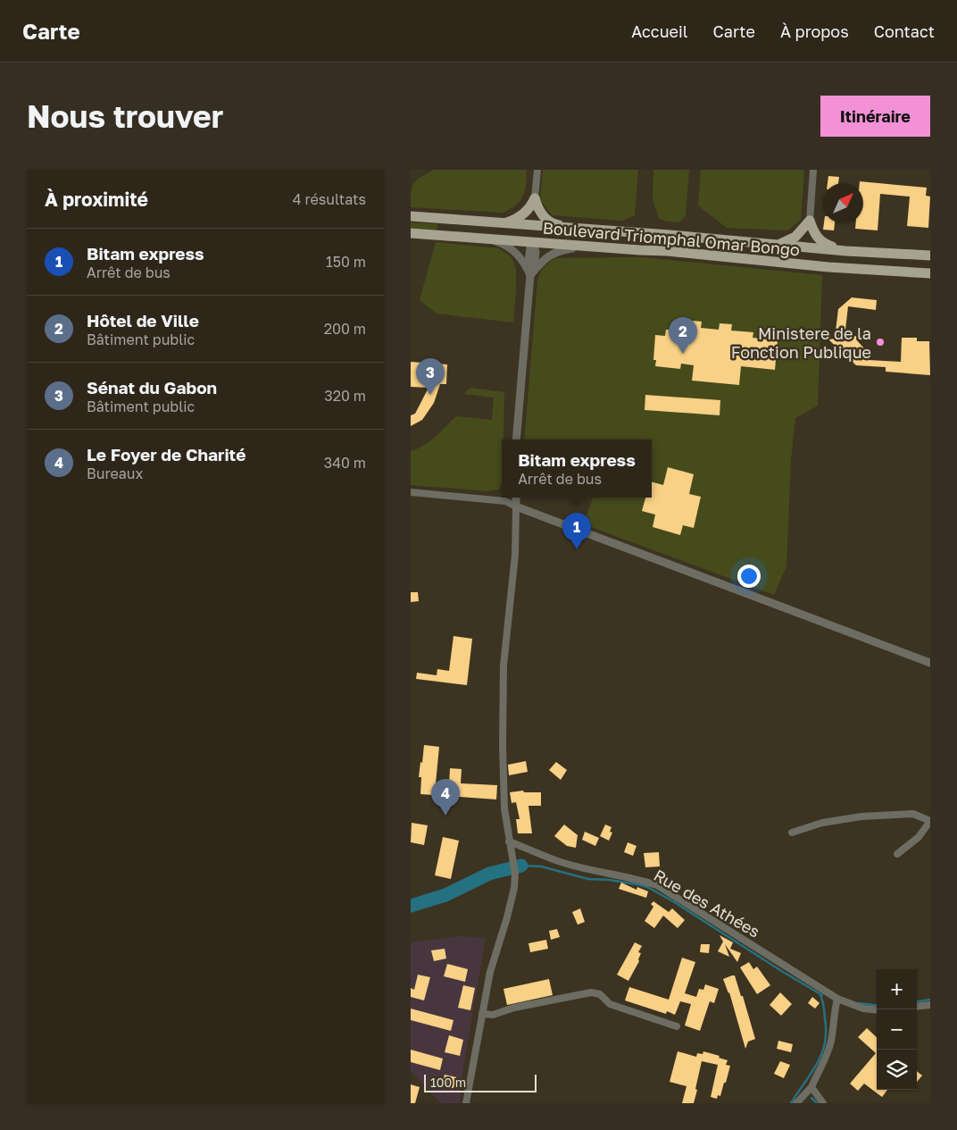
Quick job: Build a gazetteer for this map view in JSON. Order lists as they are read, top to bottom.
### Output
{
  "streets": {
    "main road": ["Boulevard Triomphal Omar Bongo"],
    "street": ["Rue des Athées"]
  },
  "places": ["Ministere de la Fonction Publique"],
  "scale_bar": "100 m",
  "north": "top right",
  "page": {
    "header": "Carte",
    "nav": [
      "Accueil",
      "Carte",
      "À propos",
      "Contact"
    ],
    "buttons": "Itinéraire",
    "title": "Nous trouver",
    "heading": ["À proximité", "4 résultats"],
    "list": [
      {
        "mark": "1",
        "name": "Bitam express",
        "note": "Arrêt de bus",
        "value": "150 m"
      },
      {
        "mark": "2",
        "name": "Hôtel de Ville",
        "note": "Bâtiment public",
        "value": "200 m"
      },
      {
        "mark": "3",
        "name": "Sénat du Gabon",
        "note": "Bâtiment public",
        "value": "320 m"
      },
      {
        "mark": "4",
        "name": "Le Foyer de Charité",
        "note": "Bureaux",
        "value": "340 m"
      }
    ],
    "pins": [
      "2",
      "3",
      "1",
      "4"
    ],
    "popup": ["Bitam express", "Arrêt de bus"],
    "map_buttons": ["+", "−"],
    "scale": "100 m"
  }
}
